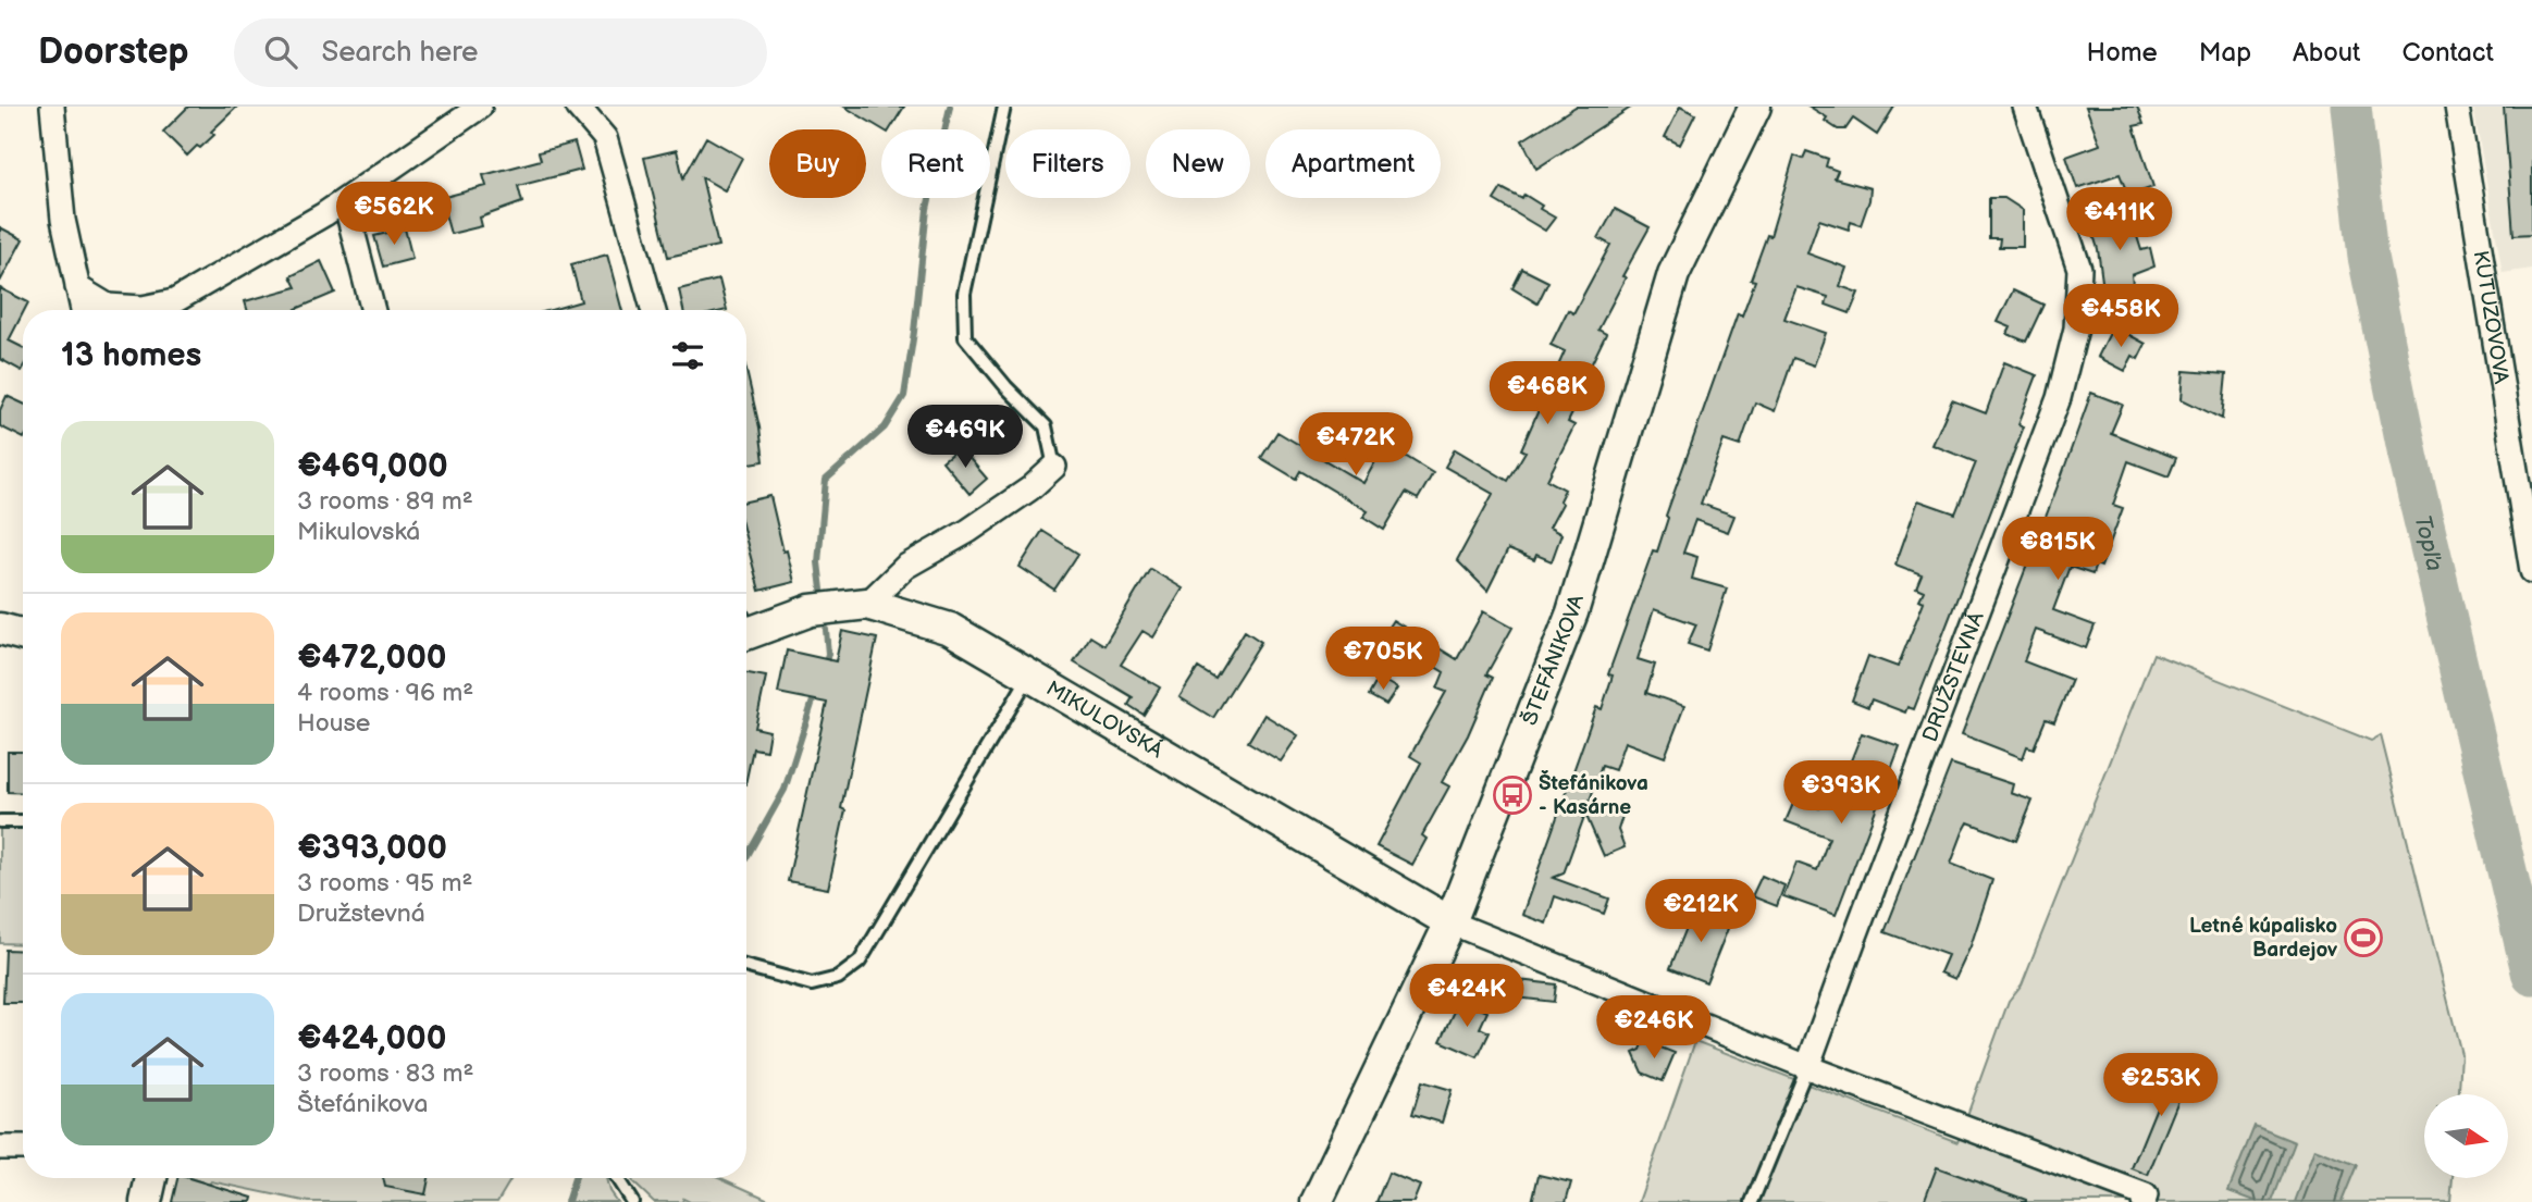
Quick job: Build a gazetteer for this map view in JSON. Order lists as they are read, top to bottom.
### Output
{
  "streets": {
    "street": [
      "KUTUZOVOVA",
      "ŠTEFÁNIKOVA",
      "DRUŽSTEVNÁ",
      "MIKULOVSKÁ"
    ]
  },
  "crossings": [
    ["ŠTEFÁNIKOVA", "MIKULOVSKÁ"]
  ],
  "water": ["Topľa"],
  "places": {
    "bus stop": ["Štefánikova - Kasárne"],
    "sports": ["Letné kúpalisko Bardejov"]
  },
  "north": "right",
  "page": {
    "header": "Doorstep",
    "search": "Search here",
    "nav": [
      "Home",
      "Map",
      "About",
      "Contact"
    ],
    "chip": [
      "Buy",
      "Rent",
      "Filters",
      "New",
      "Apartment"
    ],
    "price": [
      "€562K",
      "€411K",
      "€458K",
      "€468K",
      "€469K",
      "€472K",
      "€815K",
      "€705K",
      "€393K",
      "€212K",
      "€424K",
      "€246K",
      "€253K"
    ],
    "heading": "13 homes",
    "list": [
      {
        "name": "€469,000",
        "note": "3 rooms · 89 m² · Mikulovská"
      },
      {
        "name": "€472,000",
        "note": "4 rooms · 96 m² · House"
      },
      {
        "name": "€393,000",
        "note": "3 rooms · 95 m² · Družstevná"
      },
      {
        "name": "€424,000",
        "note": "3 rooms · 83 m² · Štefánikova"
      }
    ]
  }
}
